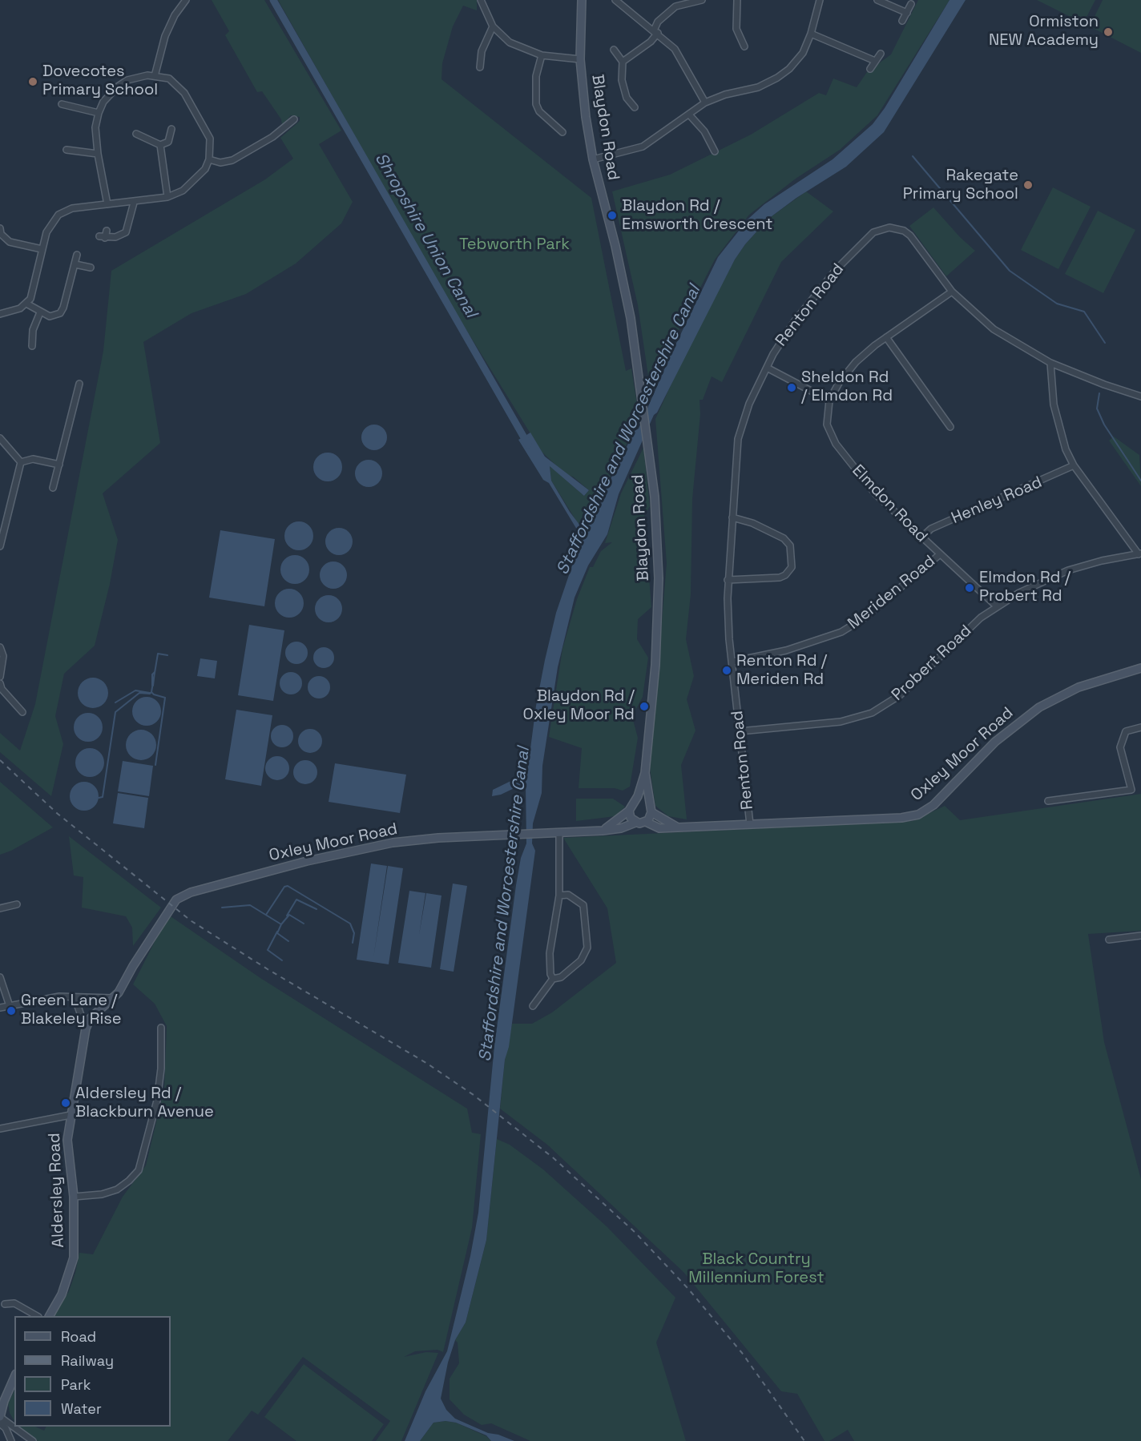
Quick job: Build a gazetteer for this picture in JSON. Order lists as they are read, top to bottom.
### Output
{
  "streets": {
    "street": [
      "Blaydon Road",
      "Renton Road",
      "Henley Road",
      "Elmdon Road",
      "Meriden Road",
      "Probert Road",
      "Oxley Moor Road",
      "Aldersley Road"
    ]
  },
  "crossings": [
    ["Blaydon Road", "Oxley Moor Road"],
    ["Renton Road", "Elmdon Road"],
    ["Renton Road", "Meriden Road"],
    ["Renton Road", "Probert Road"],
    ["Renton Road", "Oxley Moor Road"],
    ["Henley Road", "Elmdon Road"],
    ["Elmdon Road", "Meriden Road"],
    ["Elmdon Road", "Probert Road"],
    ["Oxley Moor Road", "Aldersley Road"]
  ],
  "water": ["Shropshire Union Canal", "Staffordshire and Worcestershire Canal"],
  "parks": ["Tebworth Park", "Black Country Millennium Forest"],
  "places": [
    "Ormiston NEW Academy",
    "Dovecotes Primary School",
    "Rakegate Primary School",
    "Blaydon Rd / Emsworth Crescent",
    "Sheldon Rd / Elmdon Rd",
    "Elmdon Rd / Probert Rd",
    "Renton Rd / Meriden Rd",
    "Blaydon Rd / Oxley Moor Rd",
    "Green Lane / Blakeley Rise",
    "Aldersley Rd / Blackburn Avenue"
  ],
  "legend": [
    "Road",
    "Railway",
    "Park",
    "Water"
  ]
}
